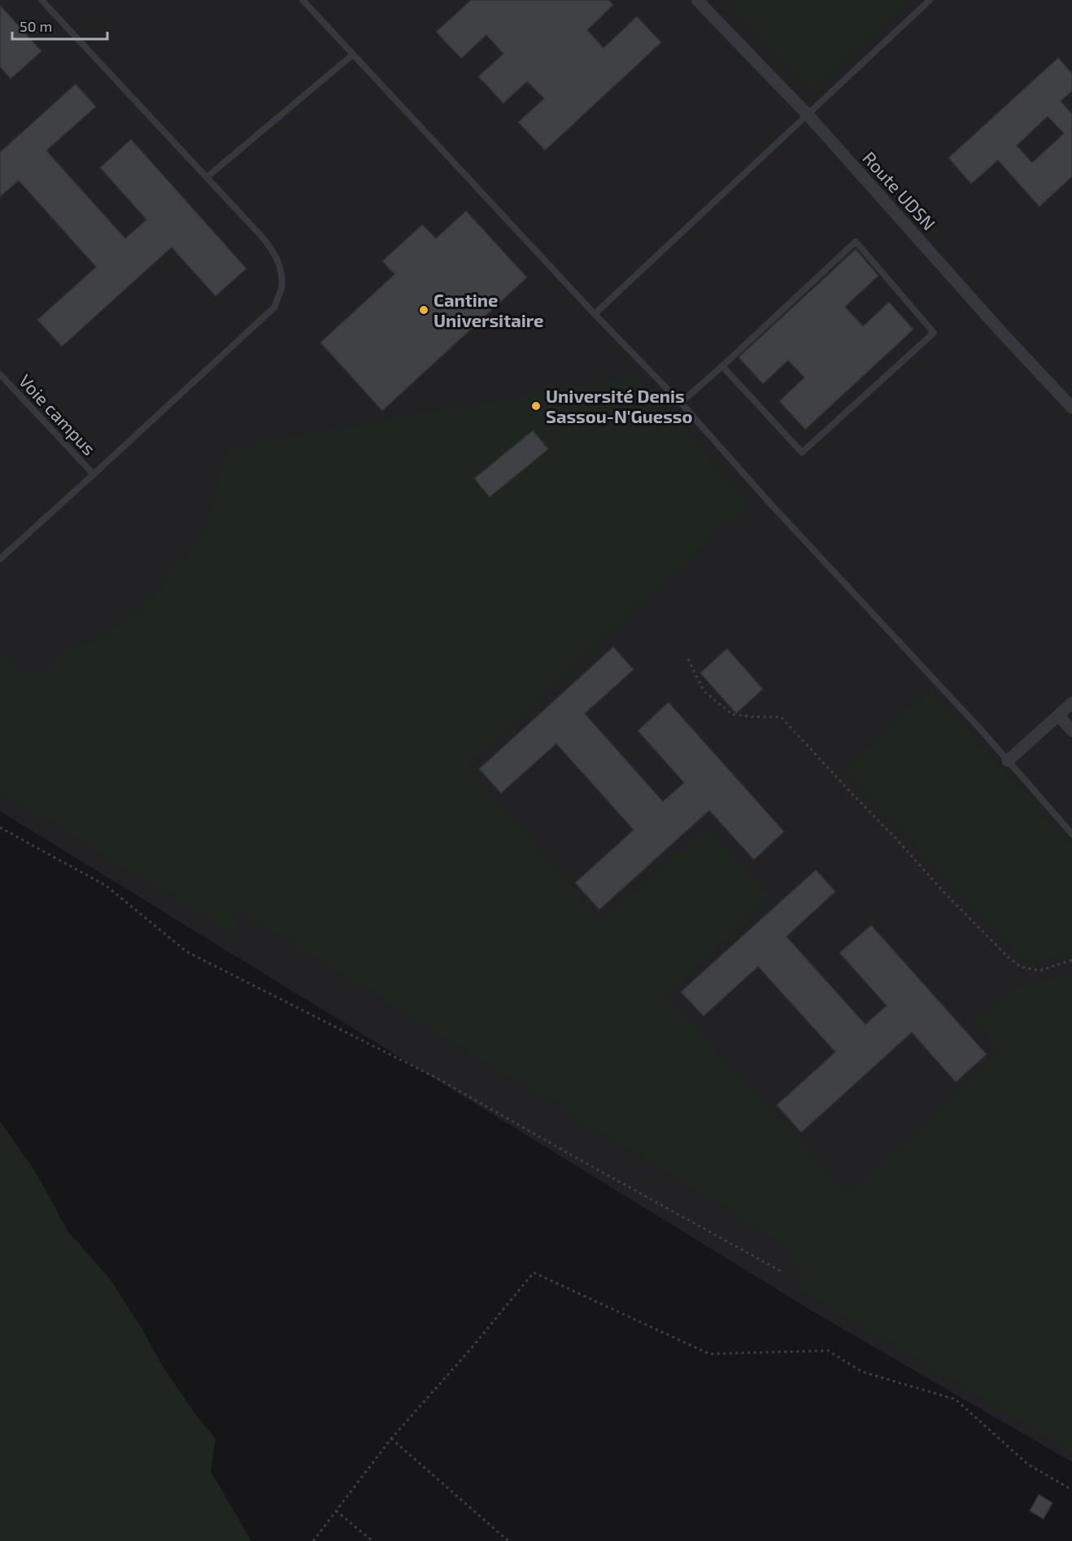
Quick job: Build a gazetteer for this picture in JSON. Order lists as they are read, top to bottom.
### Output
{
  "streets": {
    "street": ["Route UDSN"],
    "lane": ["Voie campus"]
  },
  "places": ["Cantine Universitaire", "Université Denis Sassou-N'Guesso"],
  "scale_bar": "50 m"
}
